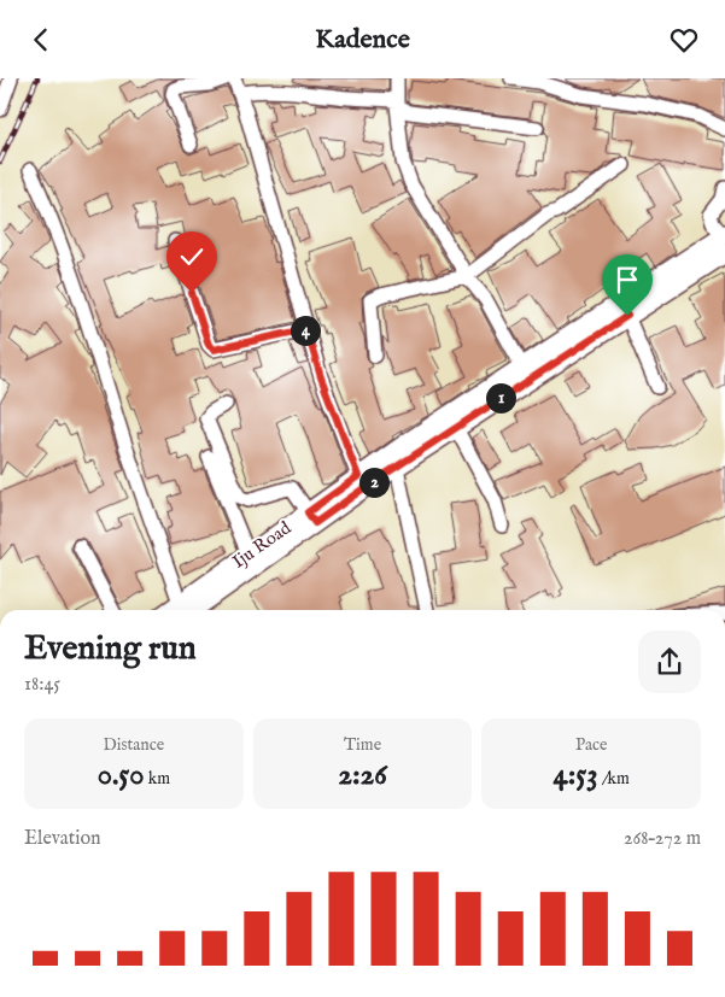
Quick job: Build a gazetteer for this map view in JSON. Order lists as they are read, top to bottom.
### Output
{
  "streets": {
    "main road": ["Iju Road"]
  },
  "page": {
    "header": "Kadence",
    "pins": ["4", "1", "2"],
    "heading": ["Evening run", "18:45"],
    "stats": [
      ["Distance", "0.50 km"],
      ["Time", "2:26"],
      ["Pace", "4:53 /km"]
    ],
    "chart": ["Elevation", "268–272 m"]
  }
}
